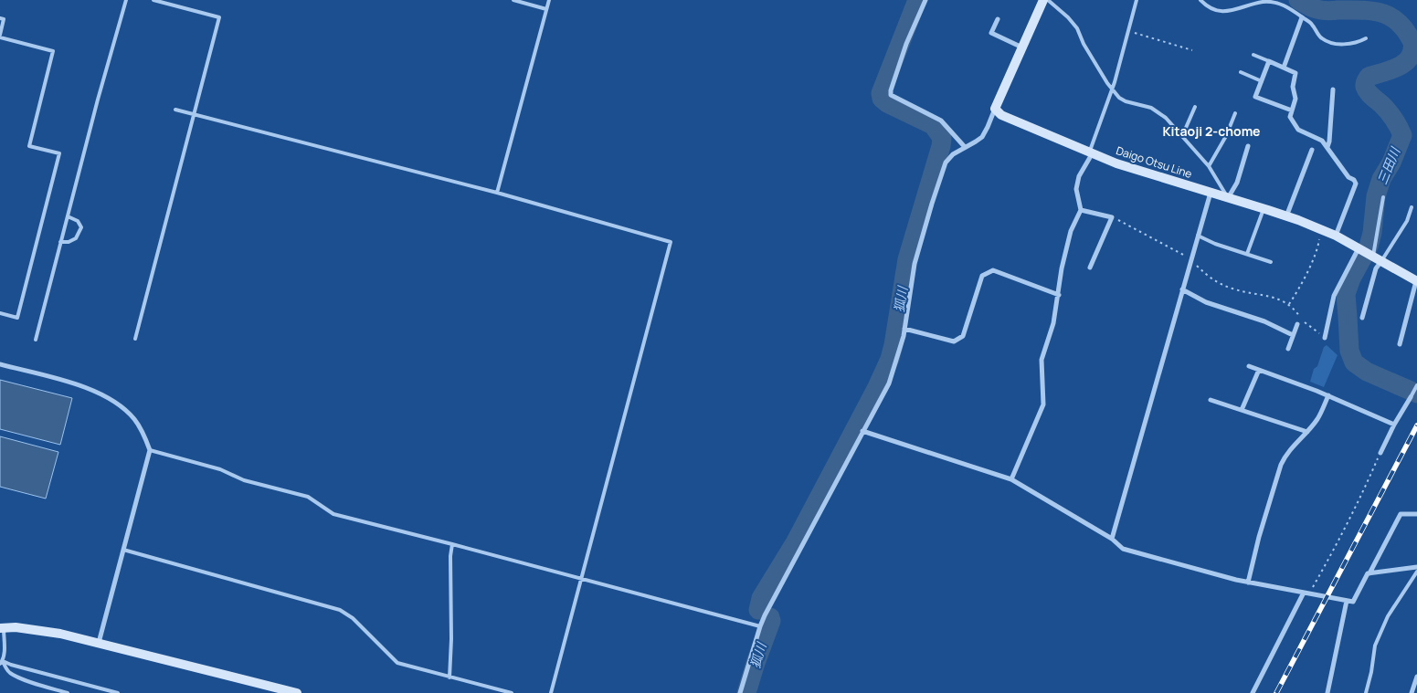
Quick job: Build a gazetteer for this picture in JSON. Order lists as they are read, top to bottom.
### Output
{
  "streets": {
    "main road": ["Daigo Otsu Line"]
  },
  "districts": ["Kitaoji 2-chome"],
  "water": ["三田川", "狐川"]
}
